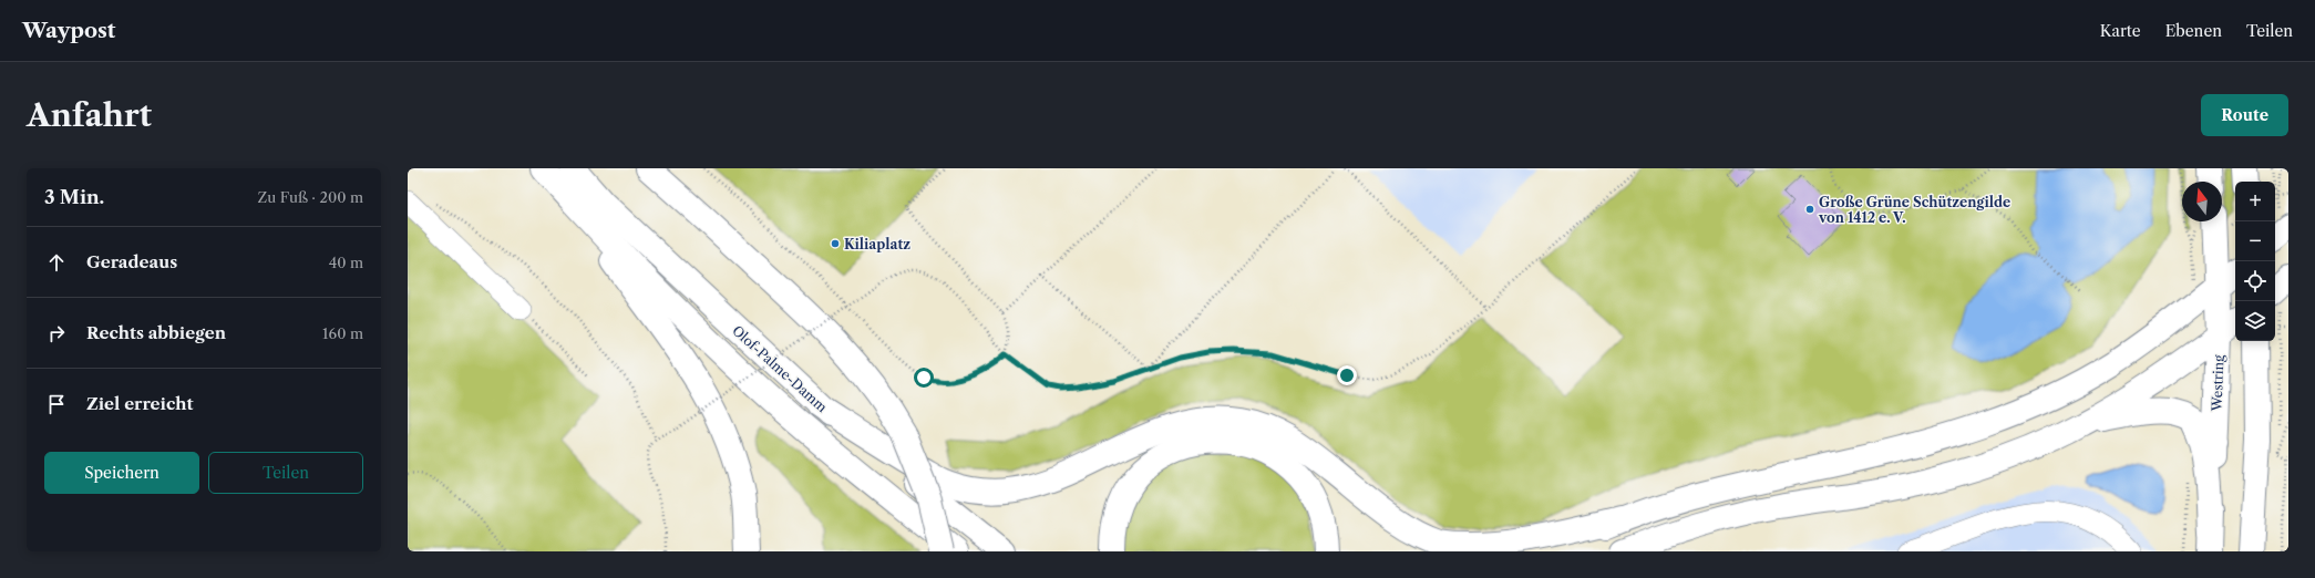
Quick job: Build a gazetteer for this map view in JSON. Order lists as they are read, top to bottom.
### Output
{
  "streets": {
    "main road": ["Olof-Palme-Damm", "Westring"]
  },
  "places": ["Große Grüne Schützengilde von 1412 e. V.", "Kiliaplatz"],
  "north": "top",
  "page": {
    "header": "Waypost",
    "nav": ["Karte", "Ebenen", "Teilen"],
    "buttons": [
      "Route",
      ["Speichern", "Teilen"]
    ],
    "title": "Anfahrt",
    "heading": ["3 Min.", "Zu Fuß · 200 m"],
    "map_buttons": ["+", "−"],
    "list": [
      ["Geradeaus", "40 m"],
      ["Rechts abbiegen", "160 m"],
      "Ziel erreicht"
    ]
  }
}
